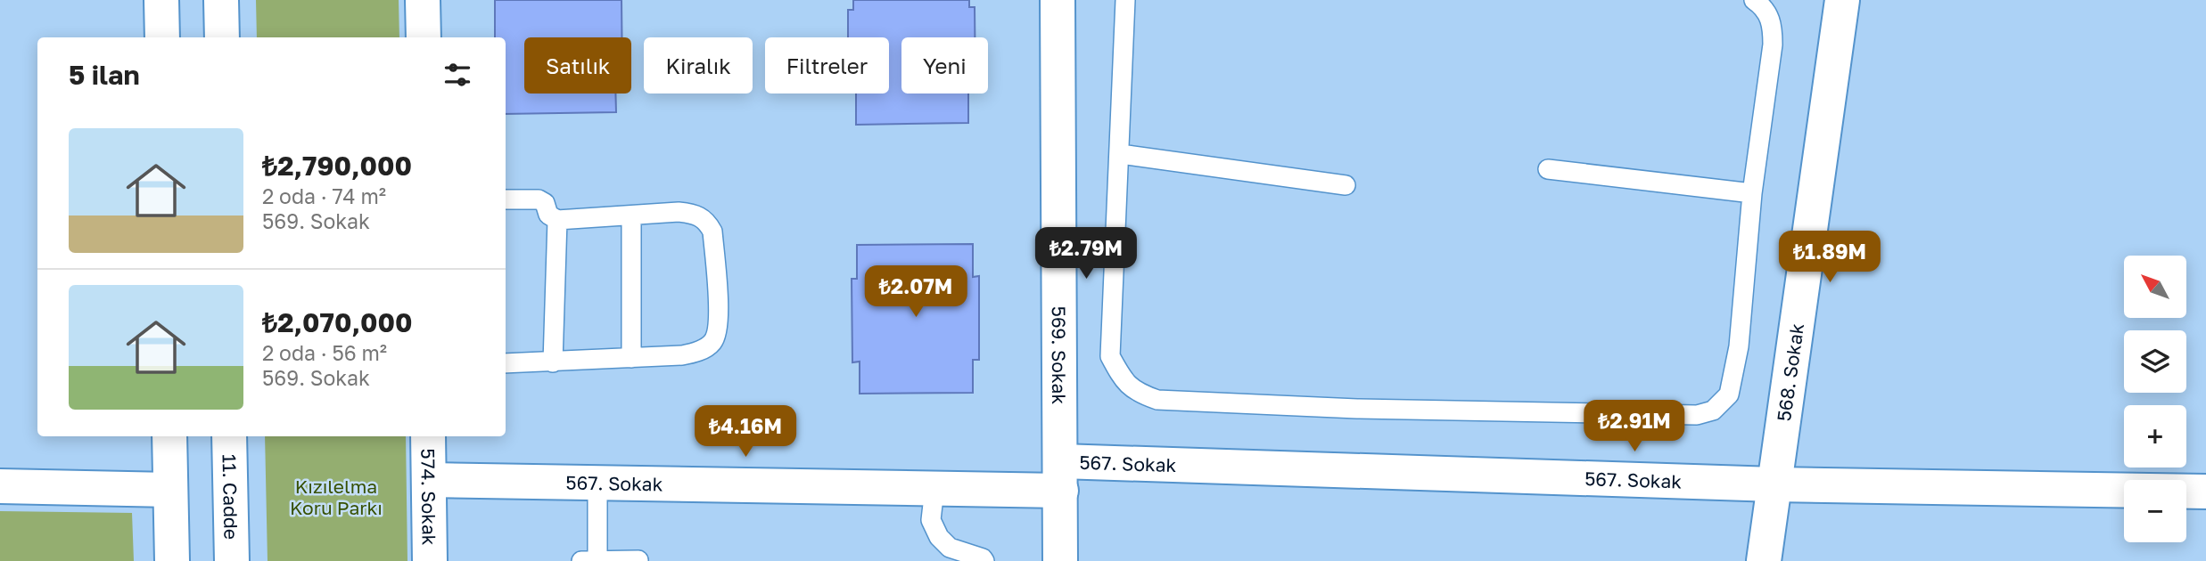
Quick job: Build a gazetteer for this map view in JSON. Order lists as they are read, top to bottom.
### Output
{
  "streets": {
    "street": [
      "569. Sokak",
      "568. Sokak",
      "567. Sokak",
      "11. Cadde",
      "574. Sokak"
    ]
  },
  "crossings": [
    ["569. Sokak", "567. Sokak"],
    ["568. Sokak", "567. Sokak"],
    ["567. Sokak", "574. Sokak"]
  ],
  "parks": ["Kızılelma Koru Parkı"],
  "north": "top left",
  "page": {
    "chip": [
      "Satılık",
      "Kiralık",
      "Filtreler",
      "Yeni"
    ],
    "heading": "5 ilan",
    "list": [
      {
        "name": "₺2,790,000",
        "note": "2 oda · 74 m² · 569. Sokak"
      },
      {
        "name": "₺2,070,000",
        "note": "2 oda · 56 m² · 569. Sokak"
      }
    ],
    "price": [
      "₺2.79M",
      "₺1.89M",
      "₺2.07M",
      "₺2.91M",
      "₺4.16M"
    ],
    "map_buttons": ["+", "−"]
  }
}
